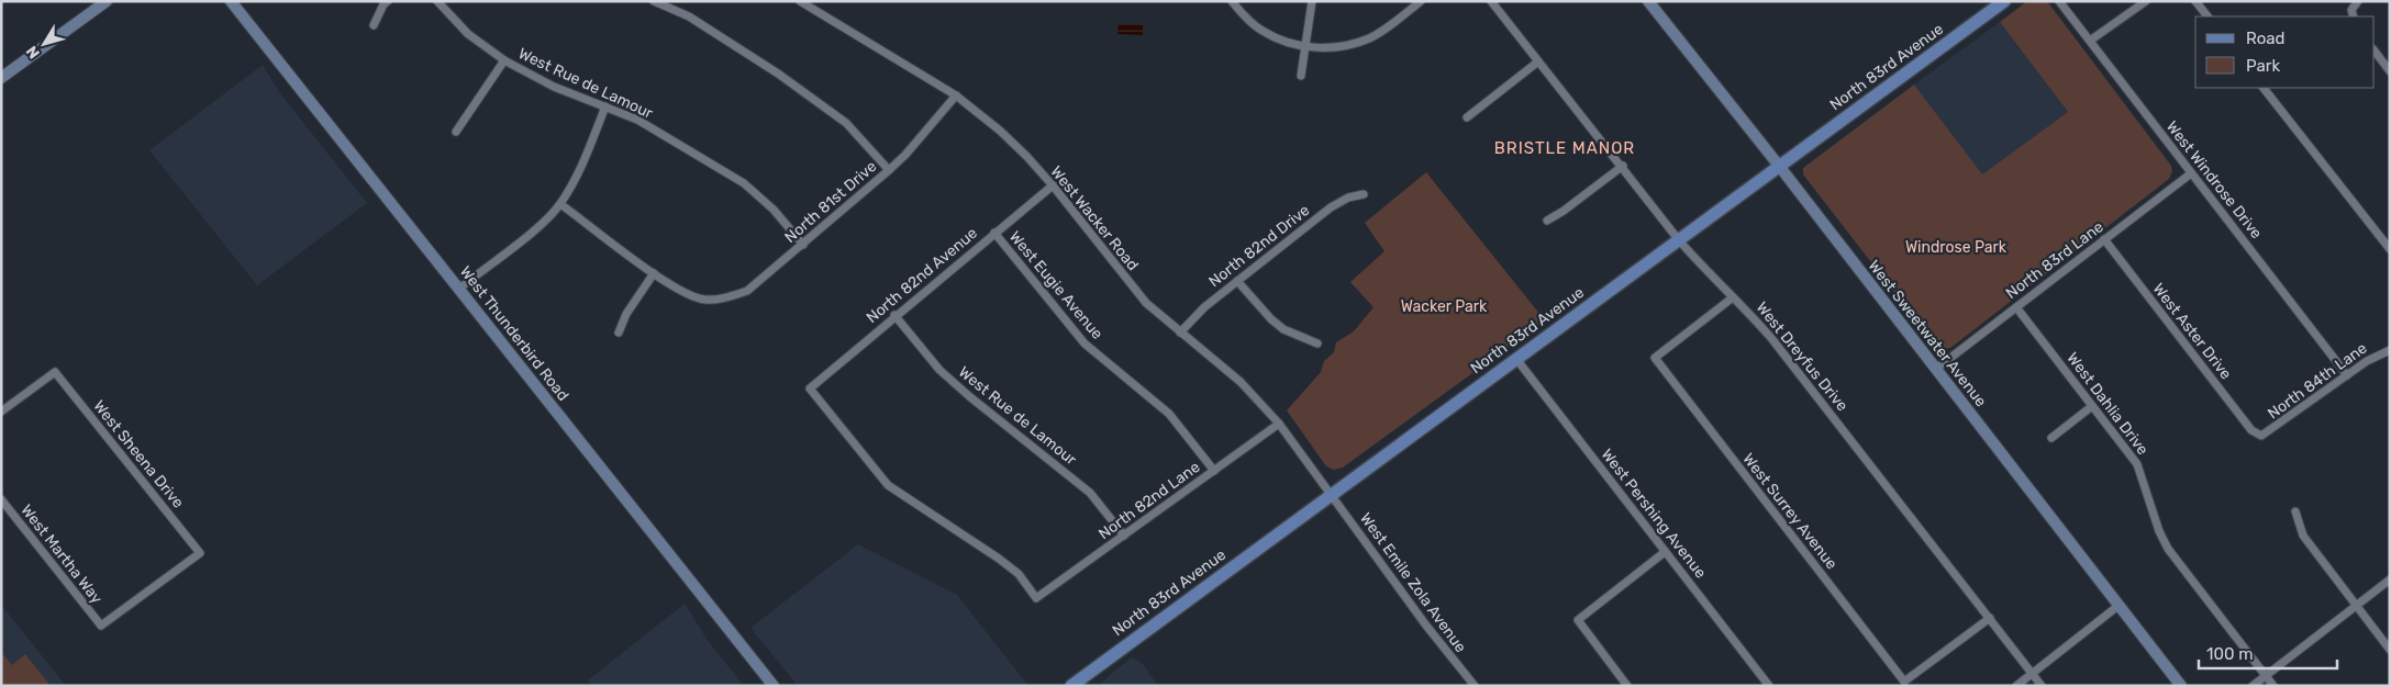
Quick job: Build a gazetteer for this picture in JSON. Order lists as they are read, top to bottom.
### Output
{
  "streets": {
    "main road": ["North 83rd Avenue"],
    "street": [
      "West Rue de Lamour",
      "West Windrose Drive",
      "North 81st Drive",
      "West Wacker Road",
      "North 82nd Drive",
      "North 83rd Lane",
      "North 82nd Avenue",
      "West Eugie Avenue",
      "West Aster Drive",
      "West Thunderbird Road",
      "West Sweetwater Avenue",
      "West Dreyfus Drive",
      "North 84th Lane",
      "West Dahlia Drive",
      "West Sheena Drive",
      "North 82nd Lane",
      "West Surrey Avenue",
      "West Pershing Avenue",
      "West Martha Way",
      "West Emile Zola Avenue"
    ]
  },
  "crossings": [
    ["North 83rd Avenue", "West Wacker Road"],
    ["North 83rd Avenue", "West Sweetwater Avenue"],
    ["North 83rd Avenue", "West Dreyfus Drive"],
    ["North 83rd Avenue", "West Pershing Avenue"],
    ["North 83rd Avenue", "West Emile Zola Avenue"],
    ["West Rue de Lamour", "North 81st Drive"],
    ["West Rue de Lamour", "North 82nd Avenue"],
    ["West Rue de Lamour", "North 82nd Lane"],
    ["West Windrose Drive", "North 83rd Lane"],
    ["West Windrose Drive", "North 84th Lane"],
    ["North 81st Drive", "West Wacker Road"],
    ["West Wacker Road", "North 82nd Drive"],
    ["West Wacker Road", "North 82nd Avenue"],
    ["West Wacker Road", "North 82nd Lane"],
    ["West Wacker Road", "West Emile Zola Avenue"],
    ["North 83rd Lane", "West Aster Drive"],
    ["North 83rd Lane", "West Sweetwater Avenue"],
    ["North 83rd Lane", "West Dahlia Drive"],
    ["North 82nd Avenue", "West Eugie Avenue"],
    ["North 82nd Avenue", "North 82nd Lane"],
    ["West Eugie Avenue", "North 82nd Lane"],
    ["West Aster Drive", "North 84th Lane"],
    ["West Dreyfus Drive", "West Surrey Avenue"],
    ["West Sheena Drive", "West Martha Way"]
  ],
  "districts": ["BRISTLE MANOR"],
  "parks": ["Windrose Park", "Wacker Park"],
  "legend": ["Road", "Park"],
  "scale_bar": "100 m",
  "north": "bottom left"
}
